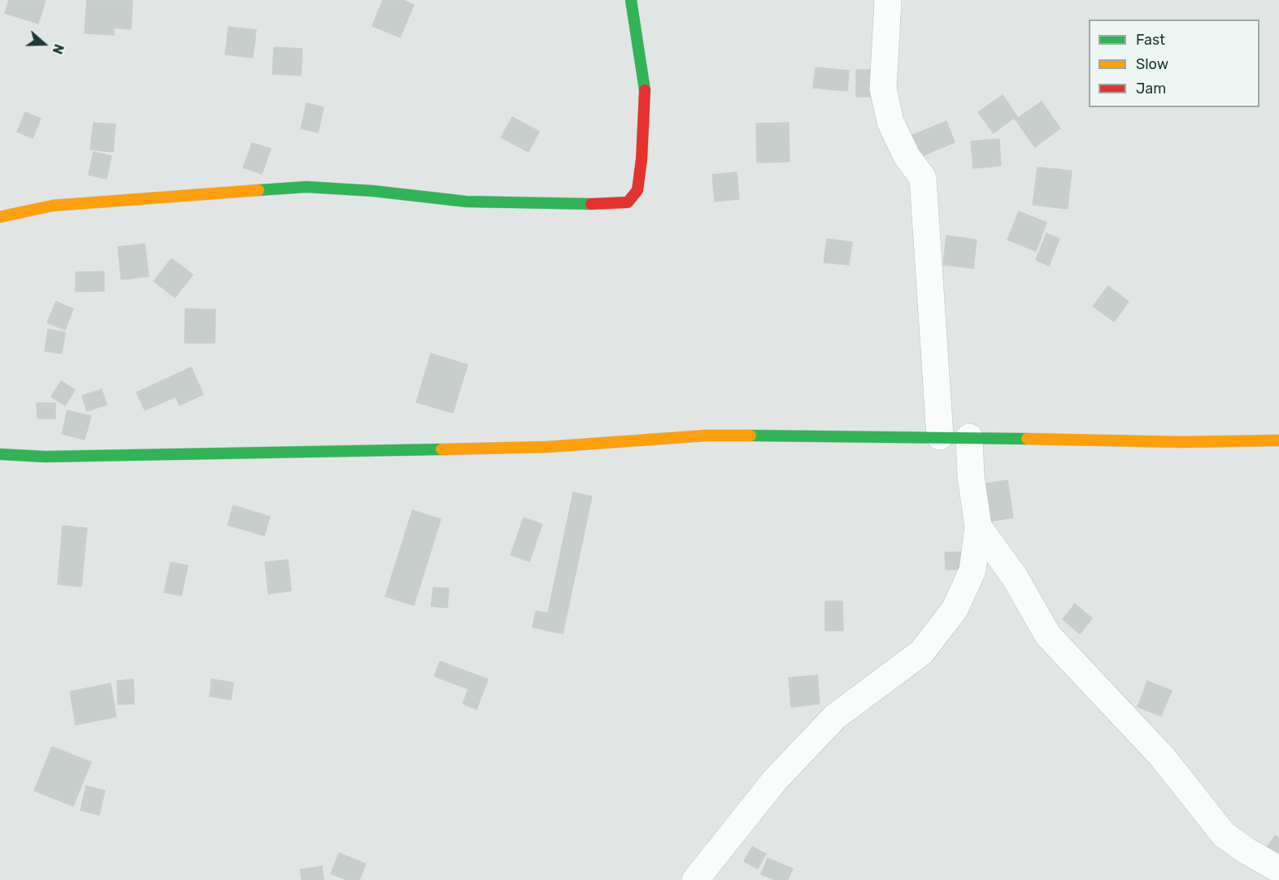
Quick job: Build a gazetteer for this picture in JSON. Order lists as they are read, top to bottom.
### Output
{
  "legend": ["Fast", "Slow", "Jam"],
  "north": "right"
}
